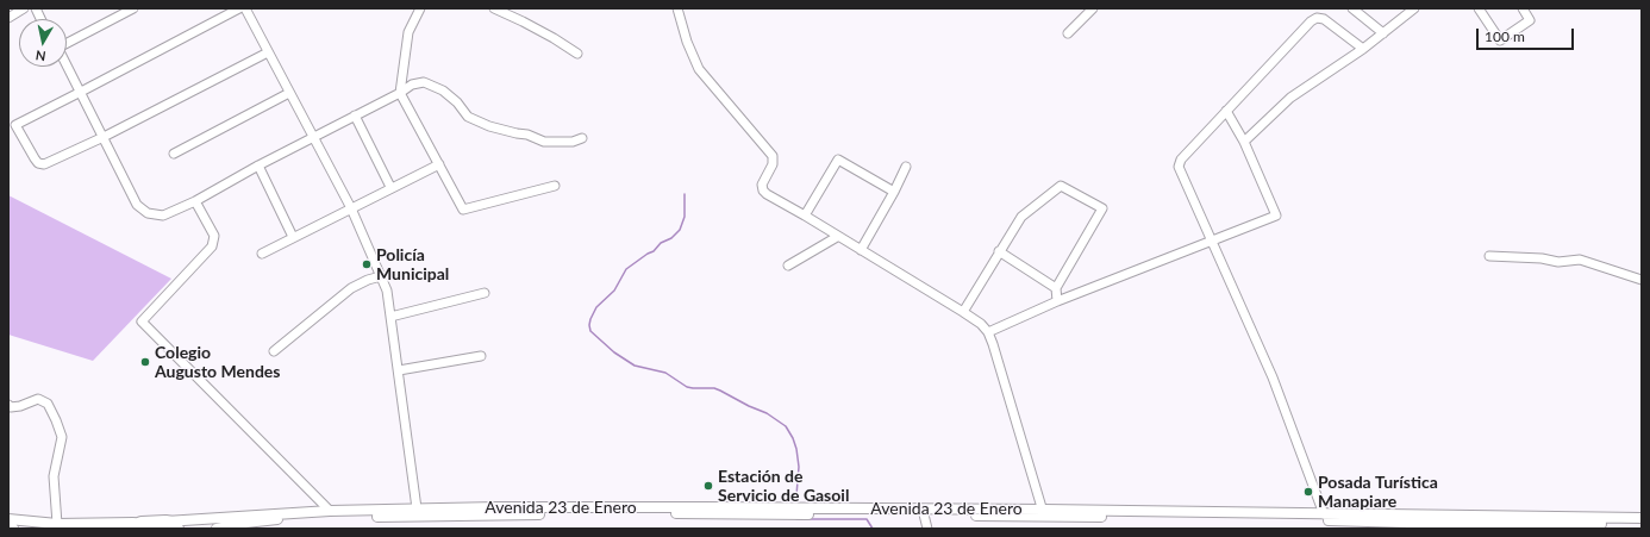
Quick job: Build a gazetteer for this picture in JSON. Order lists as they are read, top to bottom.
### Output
{
  "streets": {
    "main road": ["Avenida 23 de Enero"]
  },
  "places": [
    "Policía Municipal",
    "Colegio Augusto Mendes",
    "Estación de Servicio de Gasoil",
    "Posada Turística Manapiare"
  ],
  "scale_bar": "100 m",
  "north": "bottom"
}
